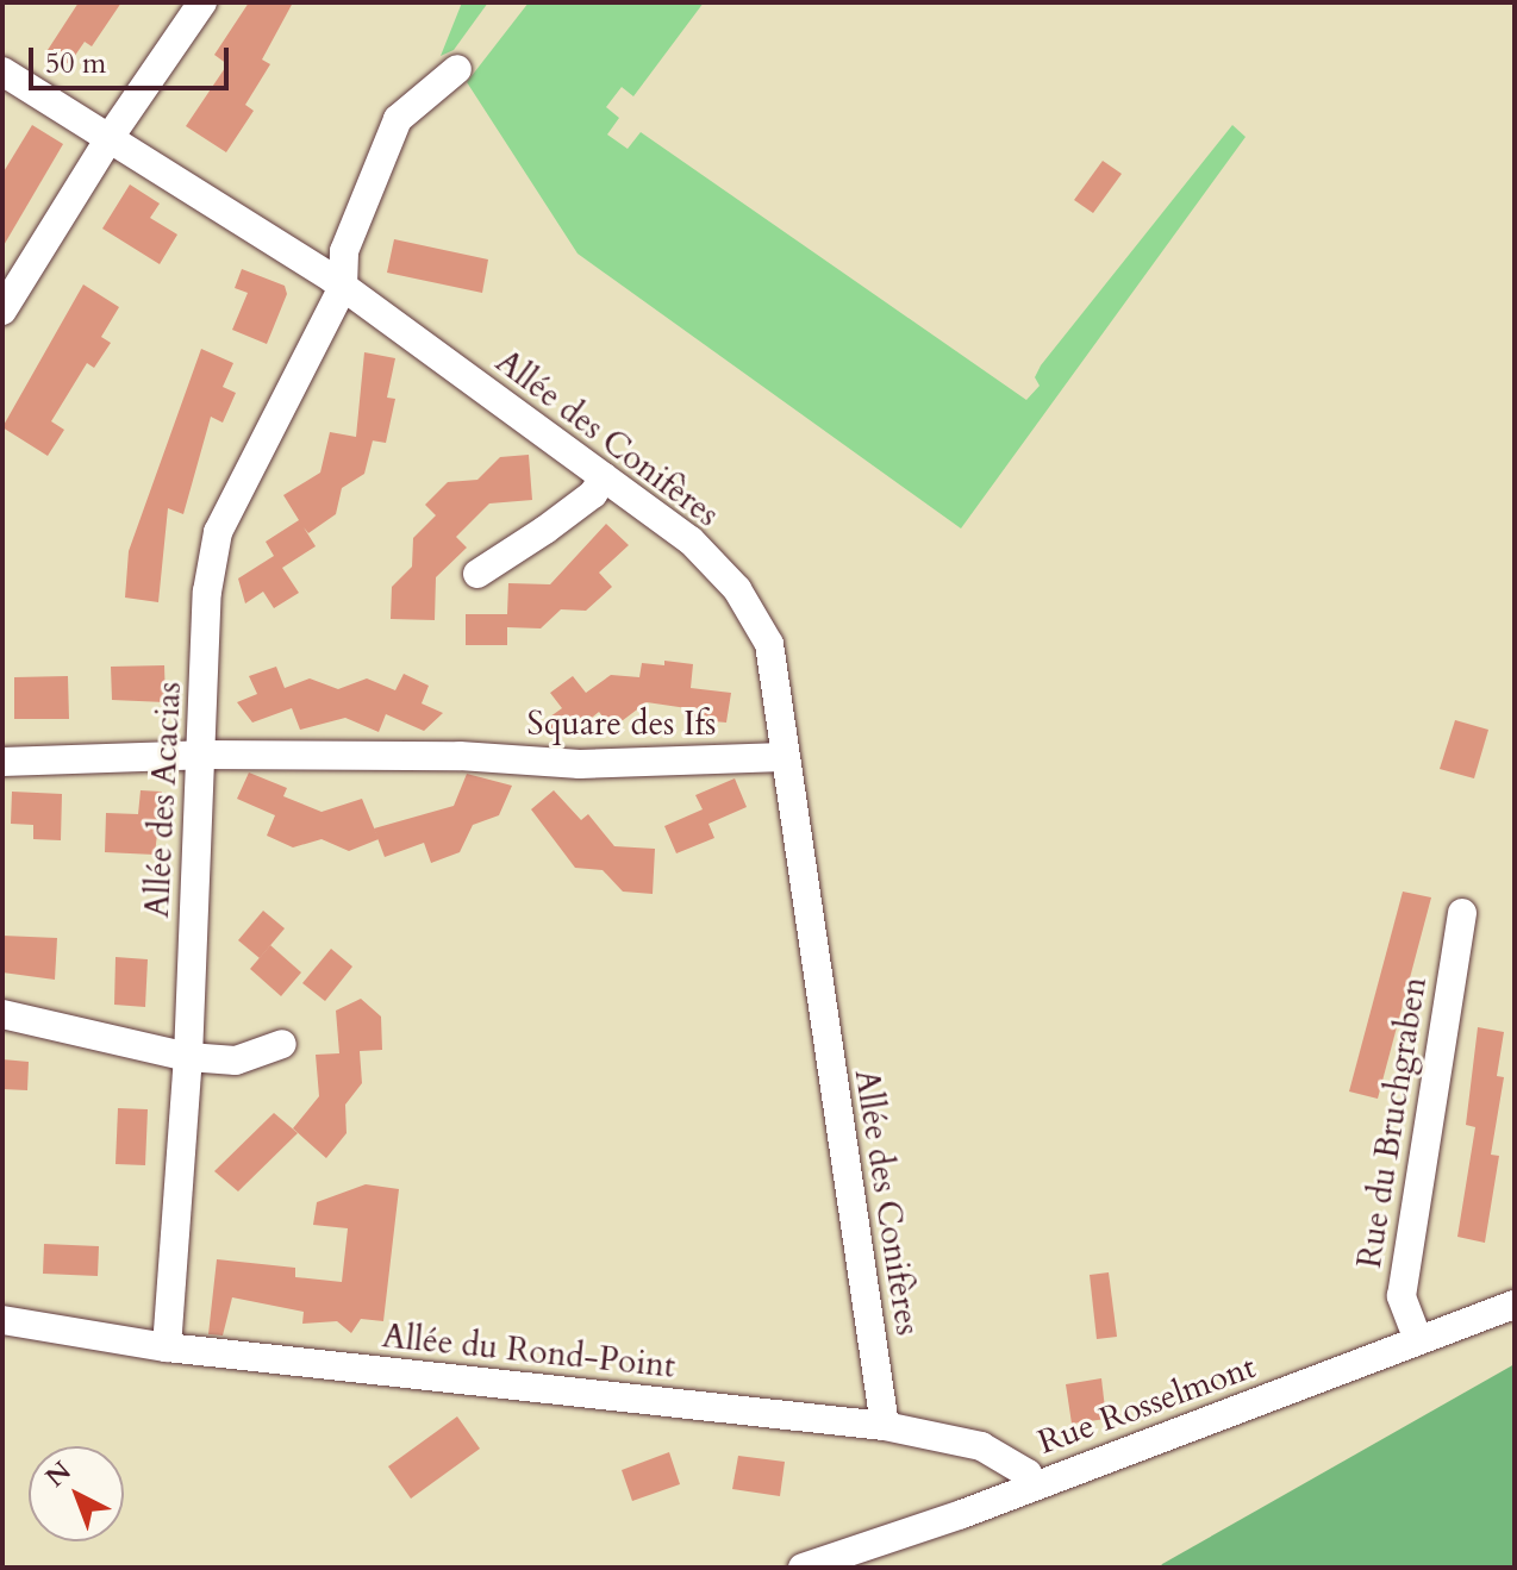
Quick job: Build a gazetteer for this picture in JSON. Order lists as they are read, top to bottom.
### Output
{
  "streets": {
    "street": [
      "Allée des Conifères",
      "Square des Ifs",
      "Allée des Acacias",
      "Rue du Bruchgraben",
      "Allée du Rond-Point",
      "Rue Rosselmont"
    ]
  },
  "crossings": [
    ["Allée des Conifères", "Square des Ifs"],
    ["Allée des Conifères", "Allée des Acacias"],
    ["Allée des Conifères", "Allée du Rond-Point"],
    ["Square des Ifs", "Allée des Acacias"],
    ["Allée des Acacias", "Allée du Rond-Point"],
    ["Rue du Bruchgraben", "Rue Rosselmont"],
    ["Allée du Rond-Point", "Rue Rosselmont"]
  ],
  "scale_bar": "50 m",
  "north": "top left"
}
